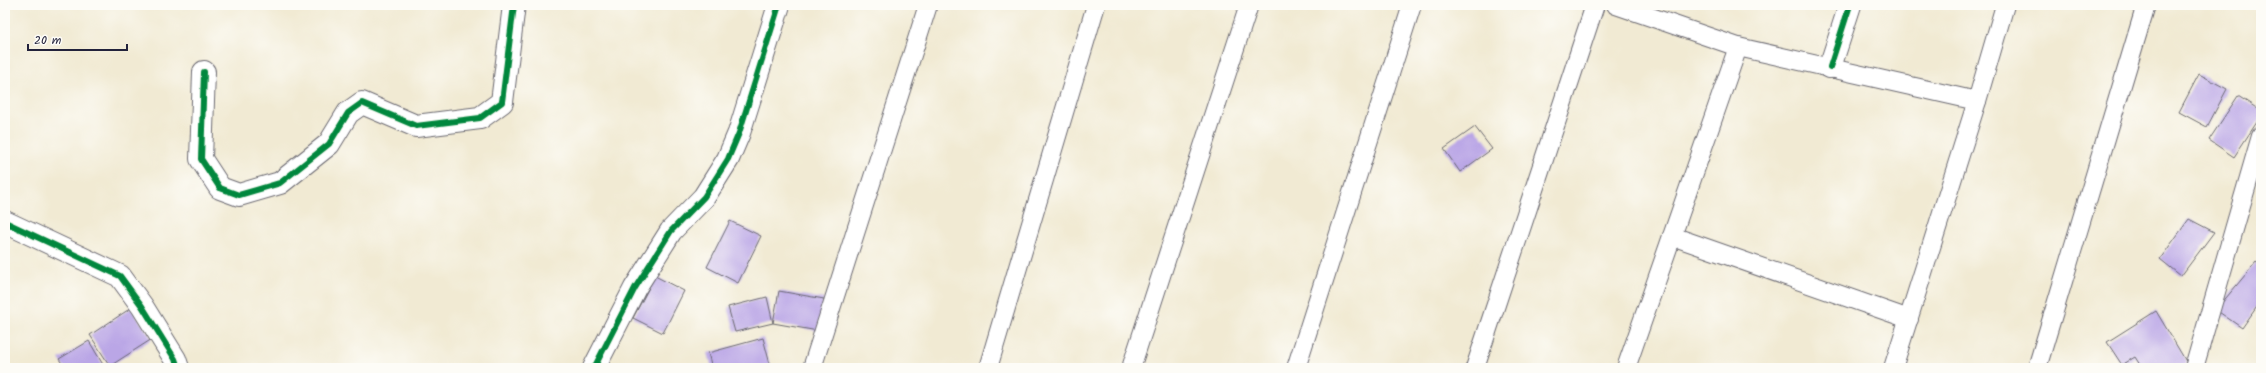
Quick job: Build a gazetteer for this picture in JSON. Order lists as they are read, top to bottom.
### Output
{
  "scale_bar": "20 m"
}
